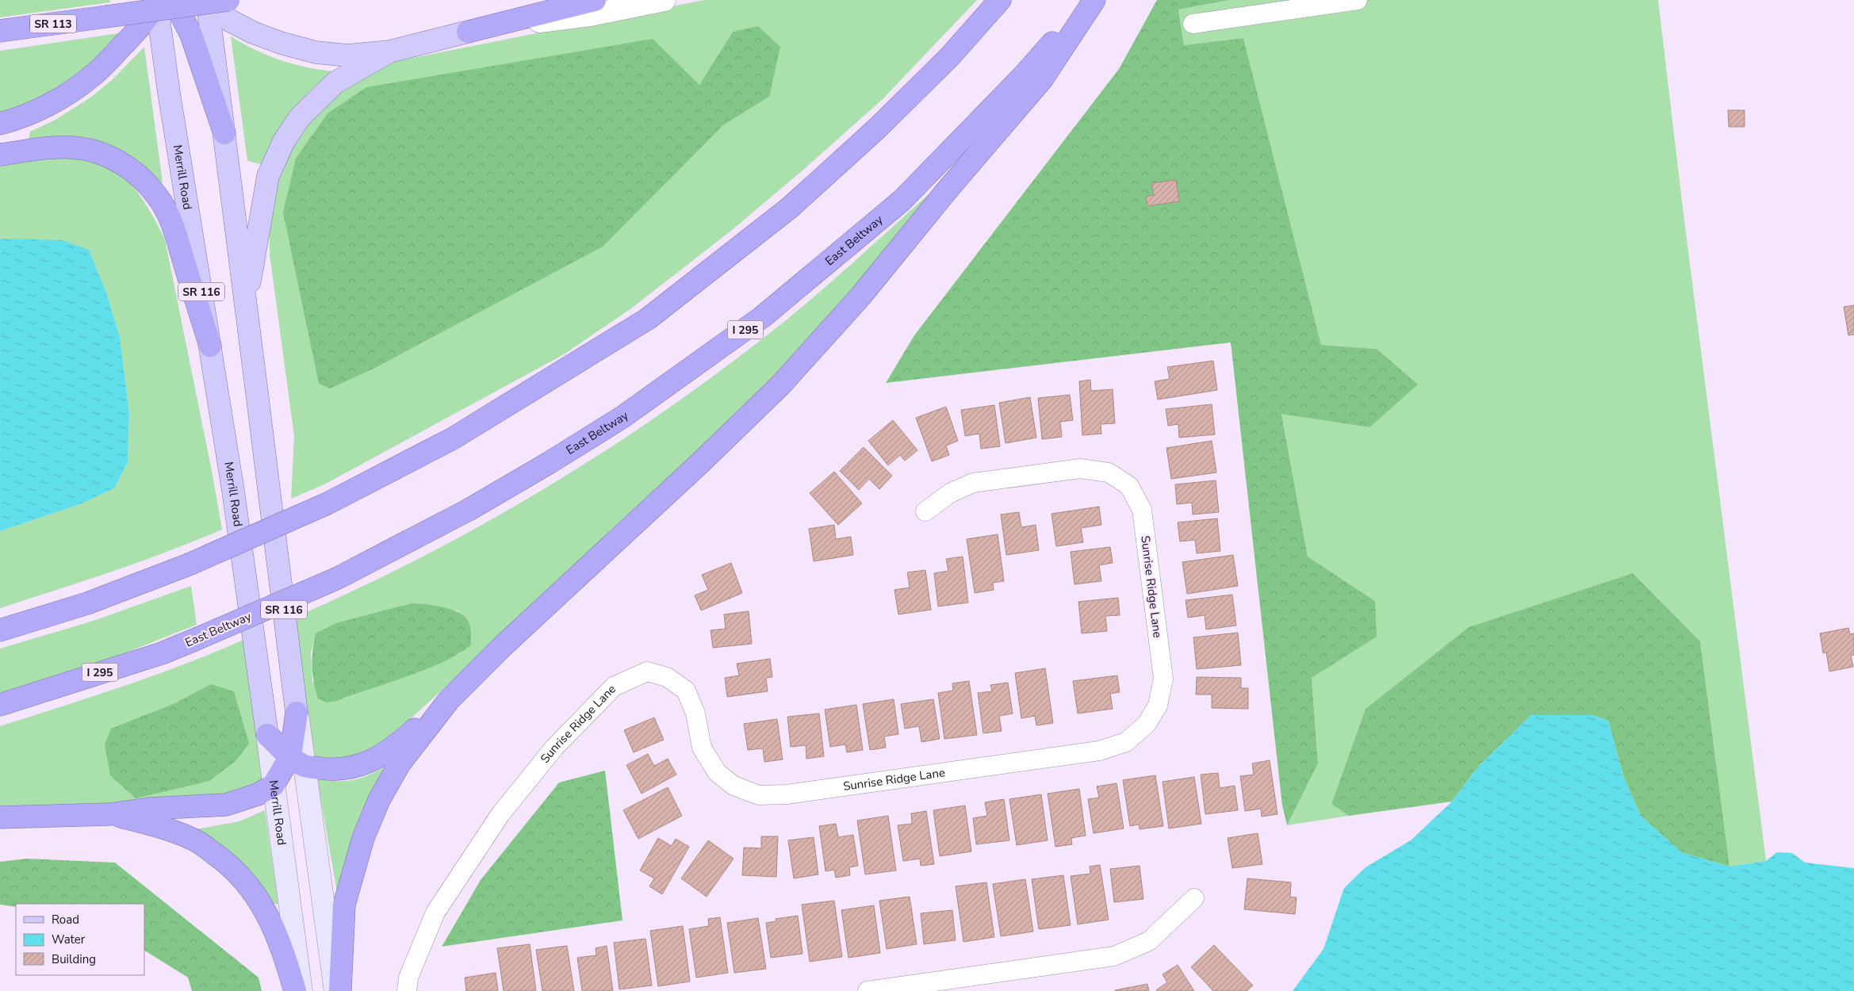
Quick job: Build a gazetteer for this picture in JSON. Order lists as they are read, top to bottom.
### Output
{
  "streets": {
    "highway": ["SR 113", "East Beltway", "I 295"],
    "main road": ["Merrill Road", "SR 116"],
    "street": ["Sunrise Ridge Lane"]
  },
  "legend": ["Road", "Water", "Building"]
}
